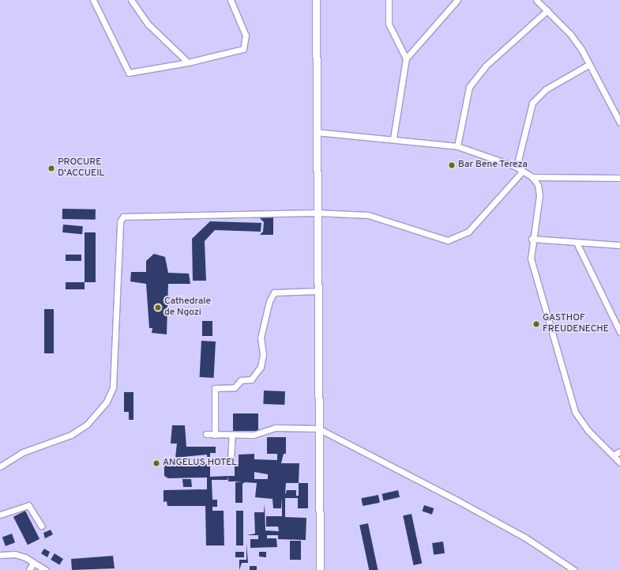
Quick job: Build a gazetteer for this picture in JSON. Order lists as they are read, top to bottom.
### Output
{
  "places": [
    "Bar Bene Tereza",
    "PROCURE D'ACCUEIL",
    "Cathedrale de Ngozi",
    "GASTHOF FREUDENECHE",
    "ANGELUS HOTEL"
  ]
}
